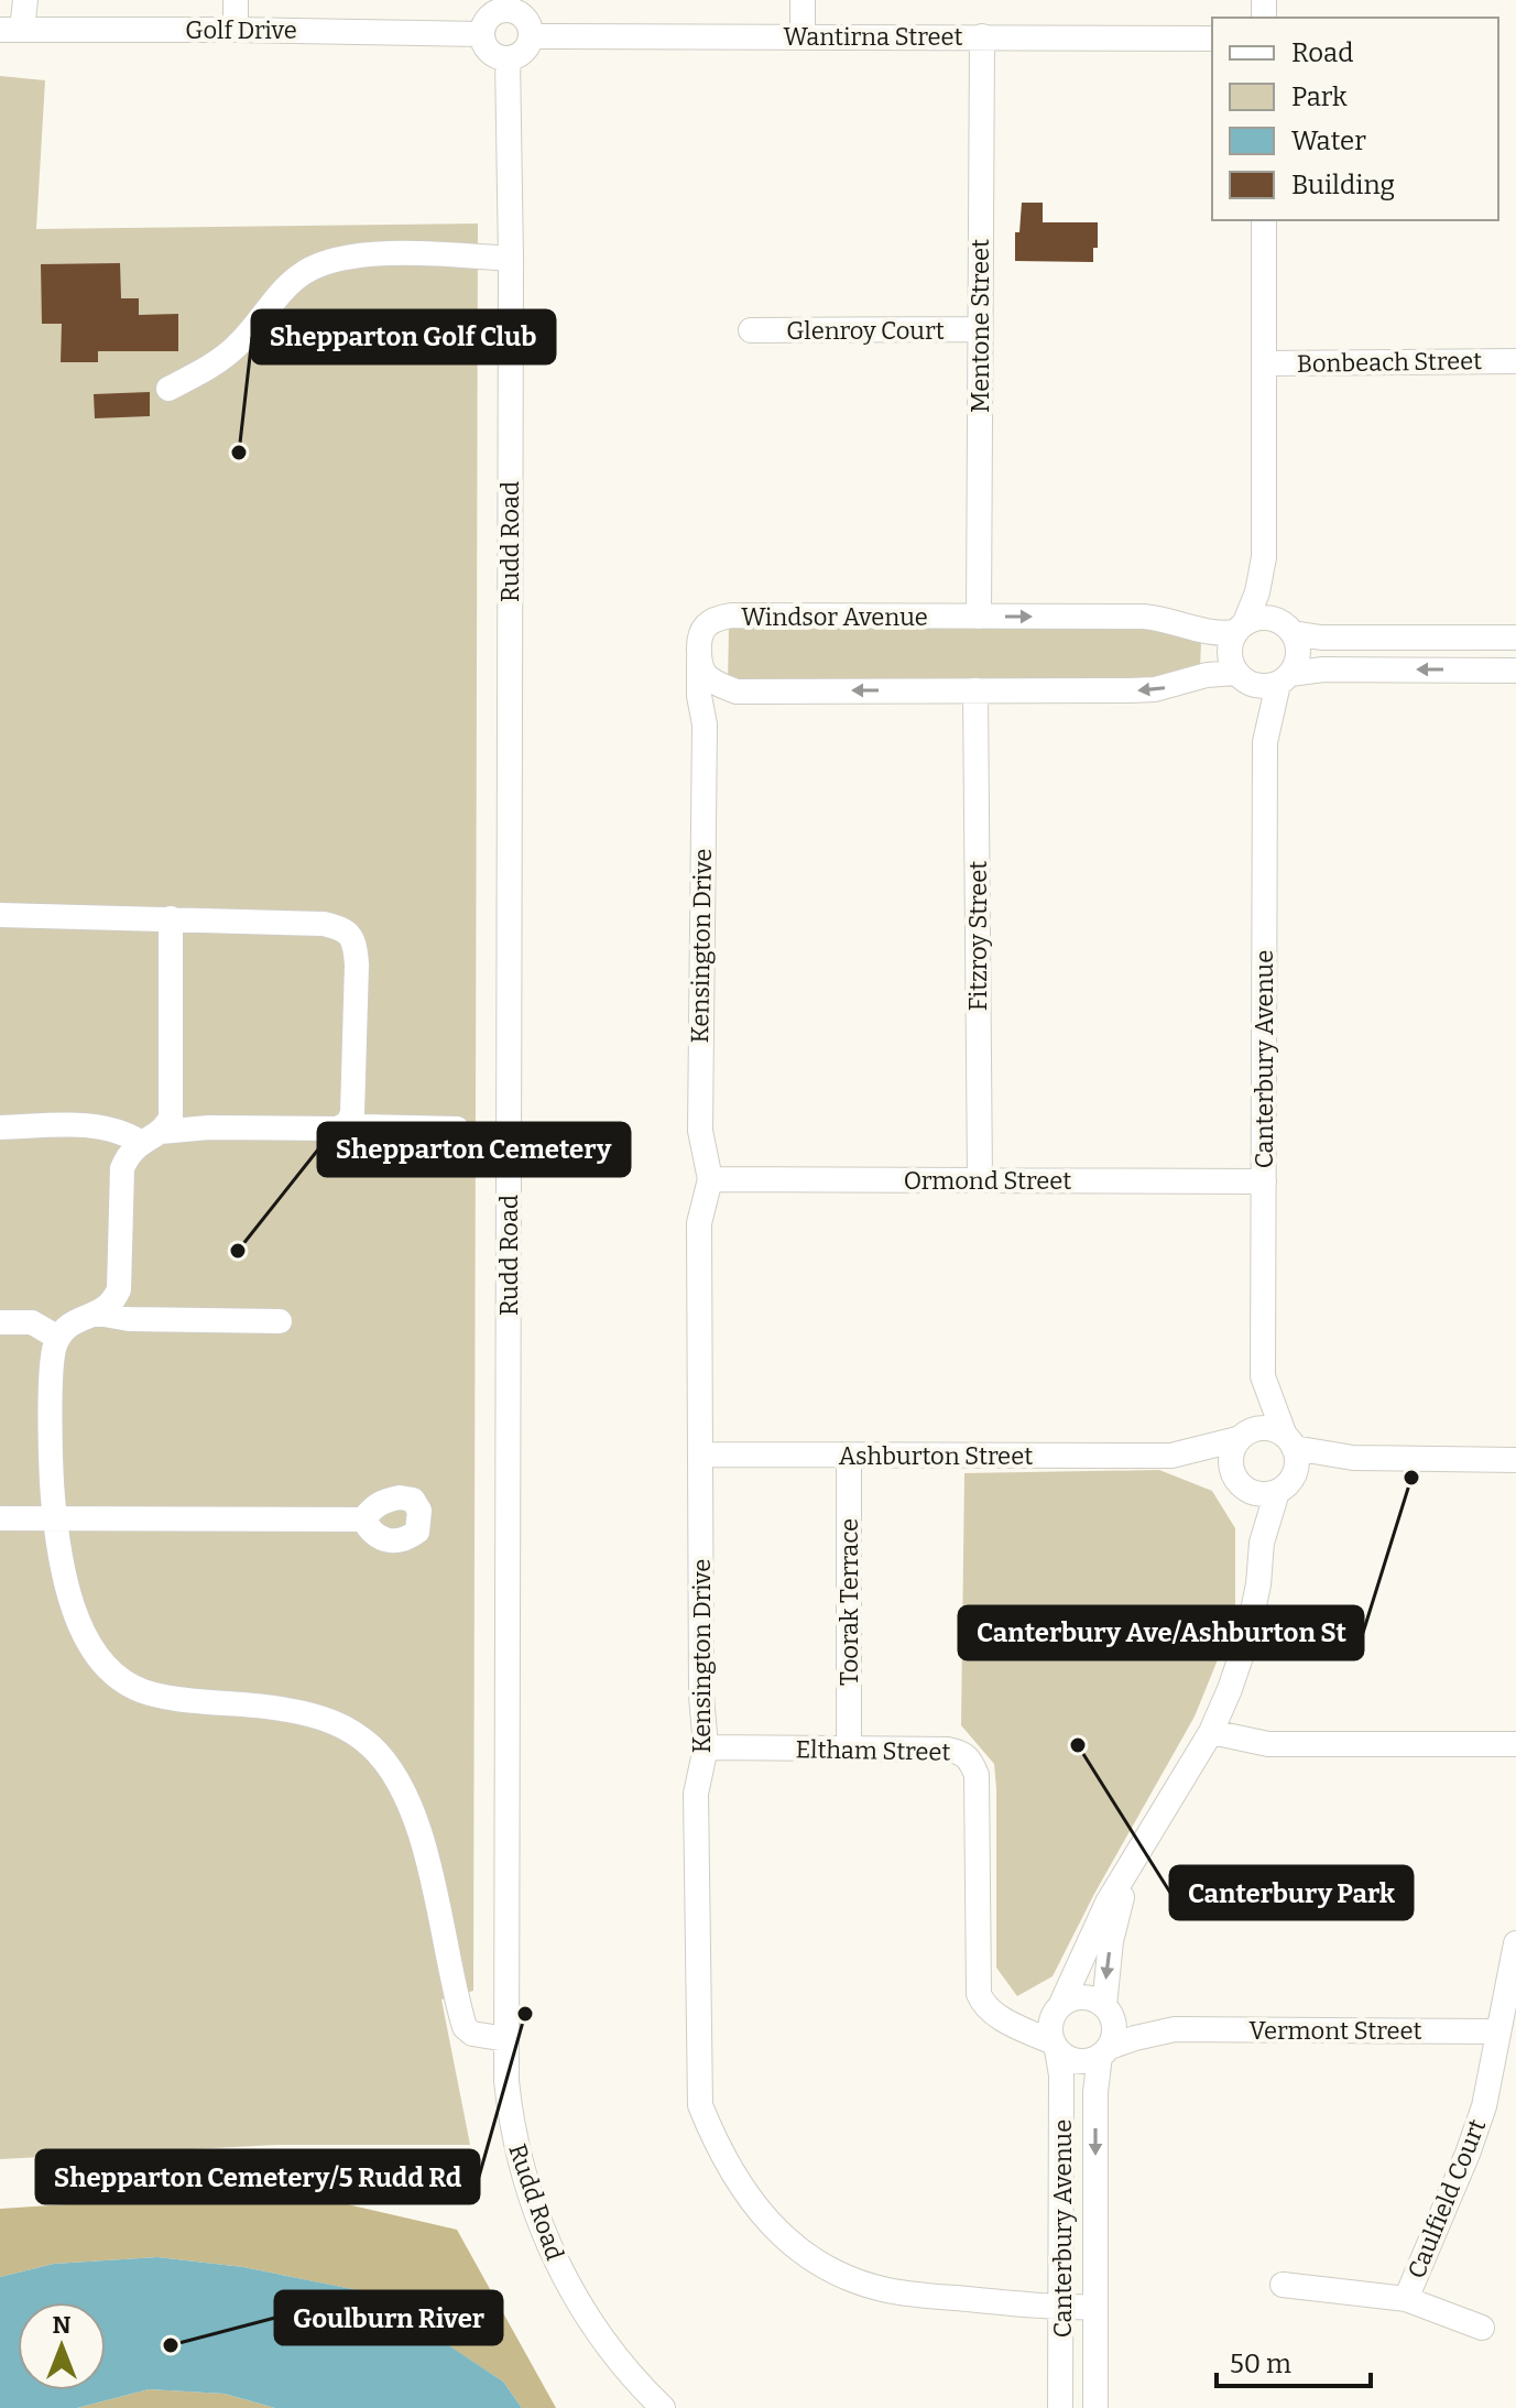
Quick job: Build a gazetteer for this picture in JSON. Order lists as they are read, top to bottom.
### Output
{
  "streets": {
    "street": [
      "Golf Drive",
      "Wantirna Street",
      "Mentone Street",
      "Glenroy Court",
      "Bonbeach Street",
      "Rudd Road",
      "Windsor Avenue",
      "Fitzroy Street",
      "Kensington Drive",
      "Canterbury Avenue",
      "Ormond Street",
      "Ashburton Street",
      "Toorak Terrace",
      "Eltham Street",
      "Vermont Street",
      "Caulfield Court"
    ]
  },
  "crossings": [
    ["Golf Drive", "Wantirna Street"],
    ["Golf Drive", "Rudd Road"],
    ["Wantirna Street", "Mentone Street"],
    ["Wantirna Street", "Rudd Road"],
    ["Mentone Street", "Glenroy Court"],
    ["Mentone Street", "Windsor Avenue"],
    ["Windsor Avenue", "Kensington Drive"],
    ["Windsor Avenue", "Canterbury Avenue"],
    ["Fitzroy Street", "Ormond Street"],
    ["Kensington Drive", "Canterbury Avenue"],
    ["Kensington Drive", "Ormond Street"],
    ["Kensington Drive", "Ashburton Street"],
    ["Kensington Drive", "Eltham Street"],
    ["Canterbury Avenue", "Ormond Street"],
    ["Canterbury Avenue", "Ashburton Street"],
    ["Canterbury Avenue", "Vermont Street"],
    ["Ashburton Street", "Toorak Terrace"],
    ["Toorak Terrace", "Eltham Street"],
    ["Vermont Street", "Caulfield Court"]
  ],
  "places": [
    "Shepparton Golf Club",
    "Shepparton Cemetery",
    "Canterbury Ave/Ashburton St",
    "Canterbury Park",
    "Shepparton Cemetery/5 Rudd Rd",
    "Goulburn River"
  ],
  "legend": [
    "Road",
    "Park",
    "Water",
    "Building"
  ],
  "scale_bar": "50 m",
  "north": "top"
}
